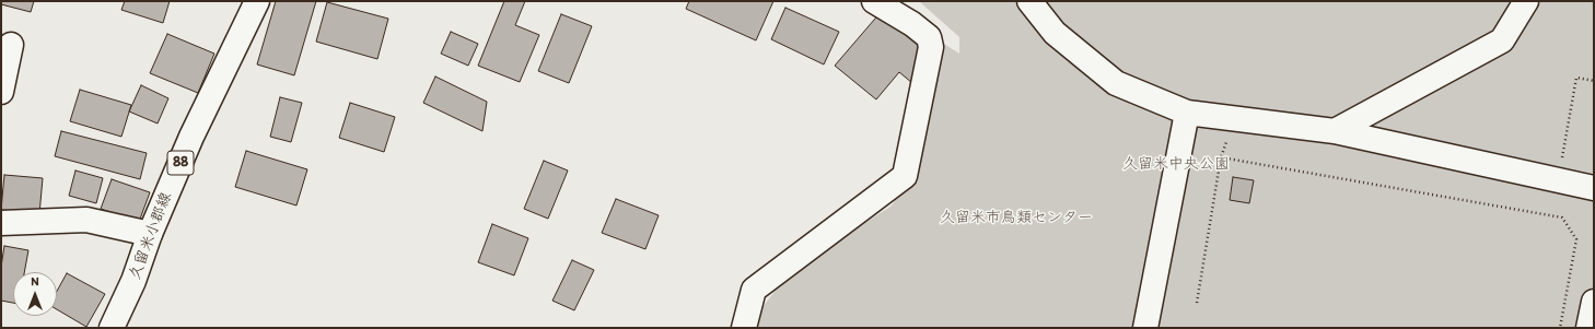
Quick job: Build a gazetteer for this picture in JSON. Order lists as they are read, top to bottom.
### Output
{
  "streets": {
    "street": ["88", "久留米小郡線"]
  },
  "parks": ["久留米中央公園", "久留米市鳥類センター"],
  "north": "top"
}
